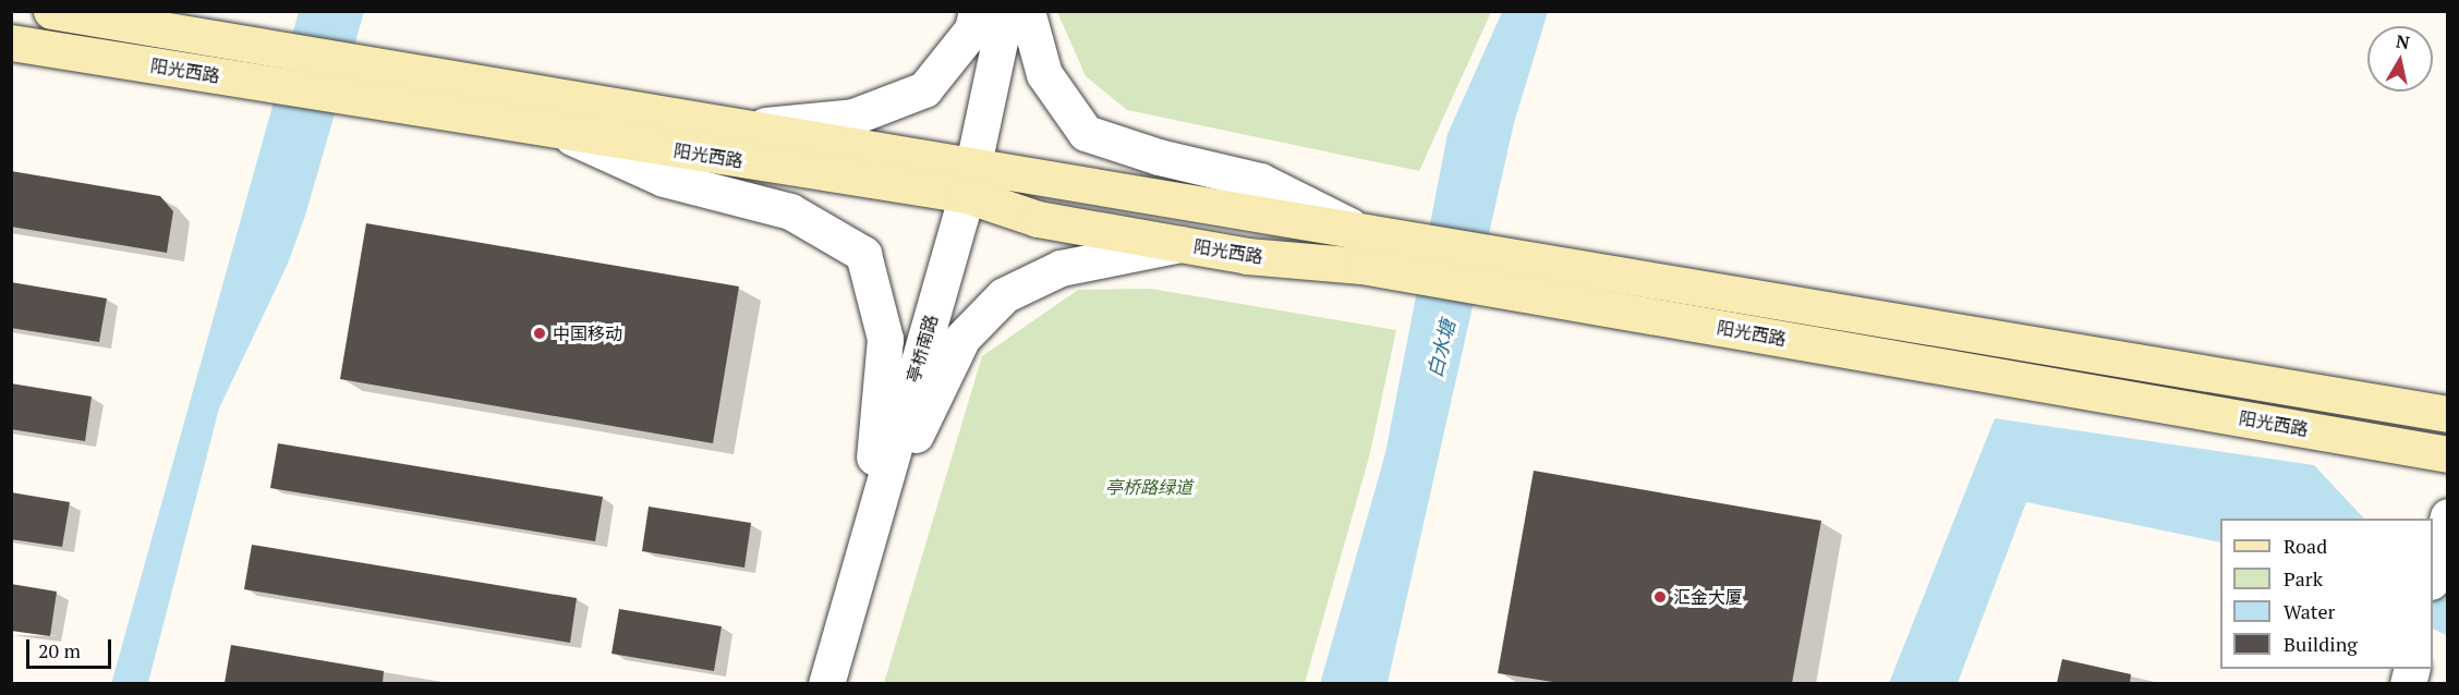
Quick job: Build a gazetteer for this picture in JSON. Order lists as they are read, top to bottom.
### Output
{
  "streets": {
    "main road": ["阳光西路"],
    "street": ["亭桥南路"]
  },
  "crossings": [
    ["阳光西路", "亭桥南路"]
  ],
  "water": ["白水塘"],
  "parks": ["亭桥路绿道"],
  "places": ["中国移动", "汇金大厦"],
  "legend": [
    "Road",
    "Park",
    "Water",
    "Building"
  ],
  "scale_bar": "20 m",
  "north": "top"
}
